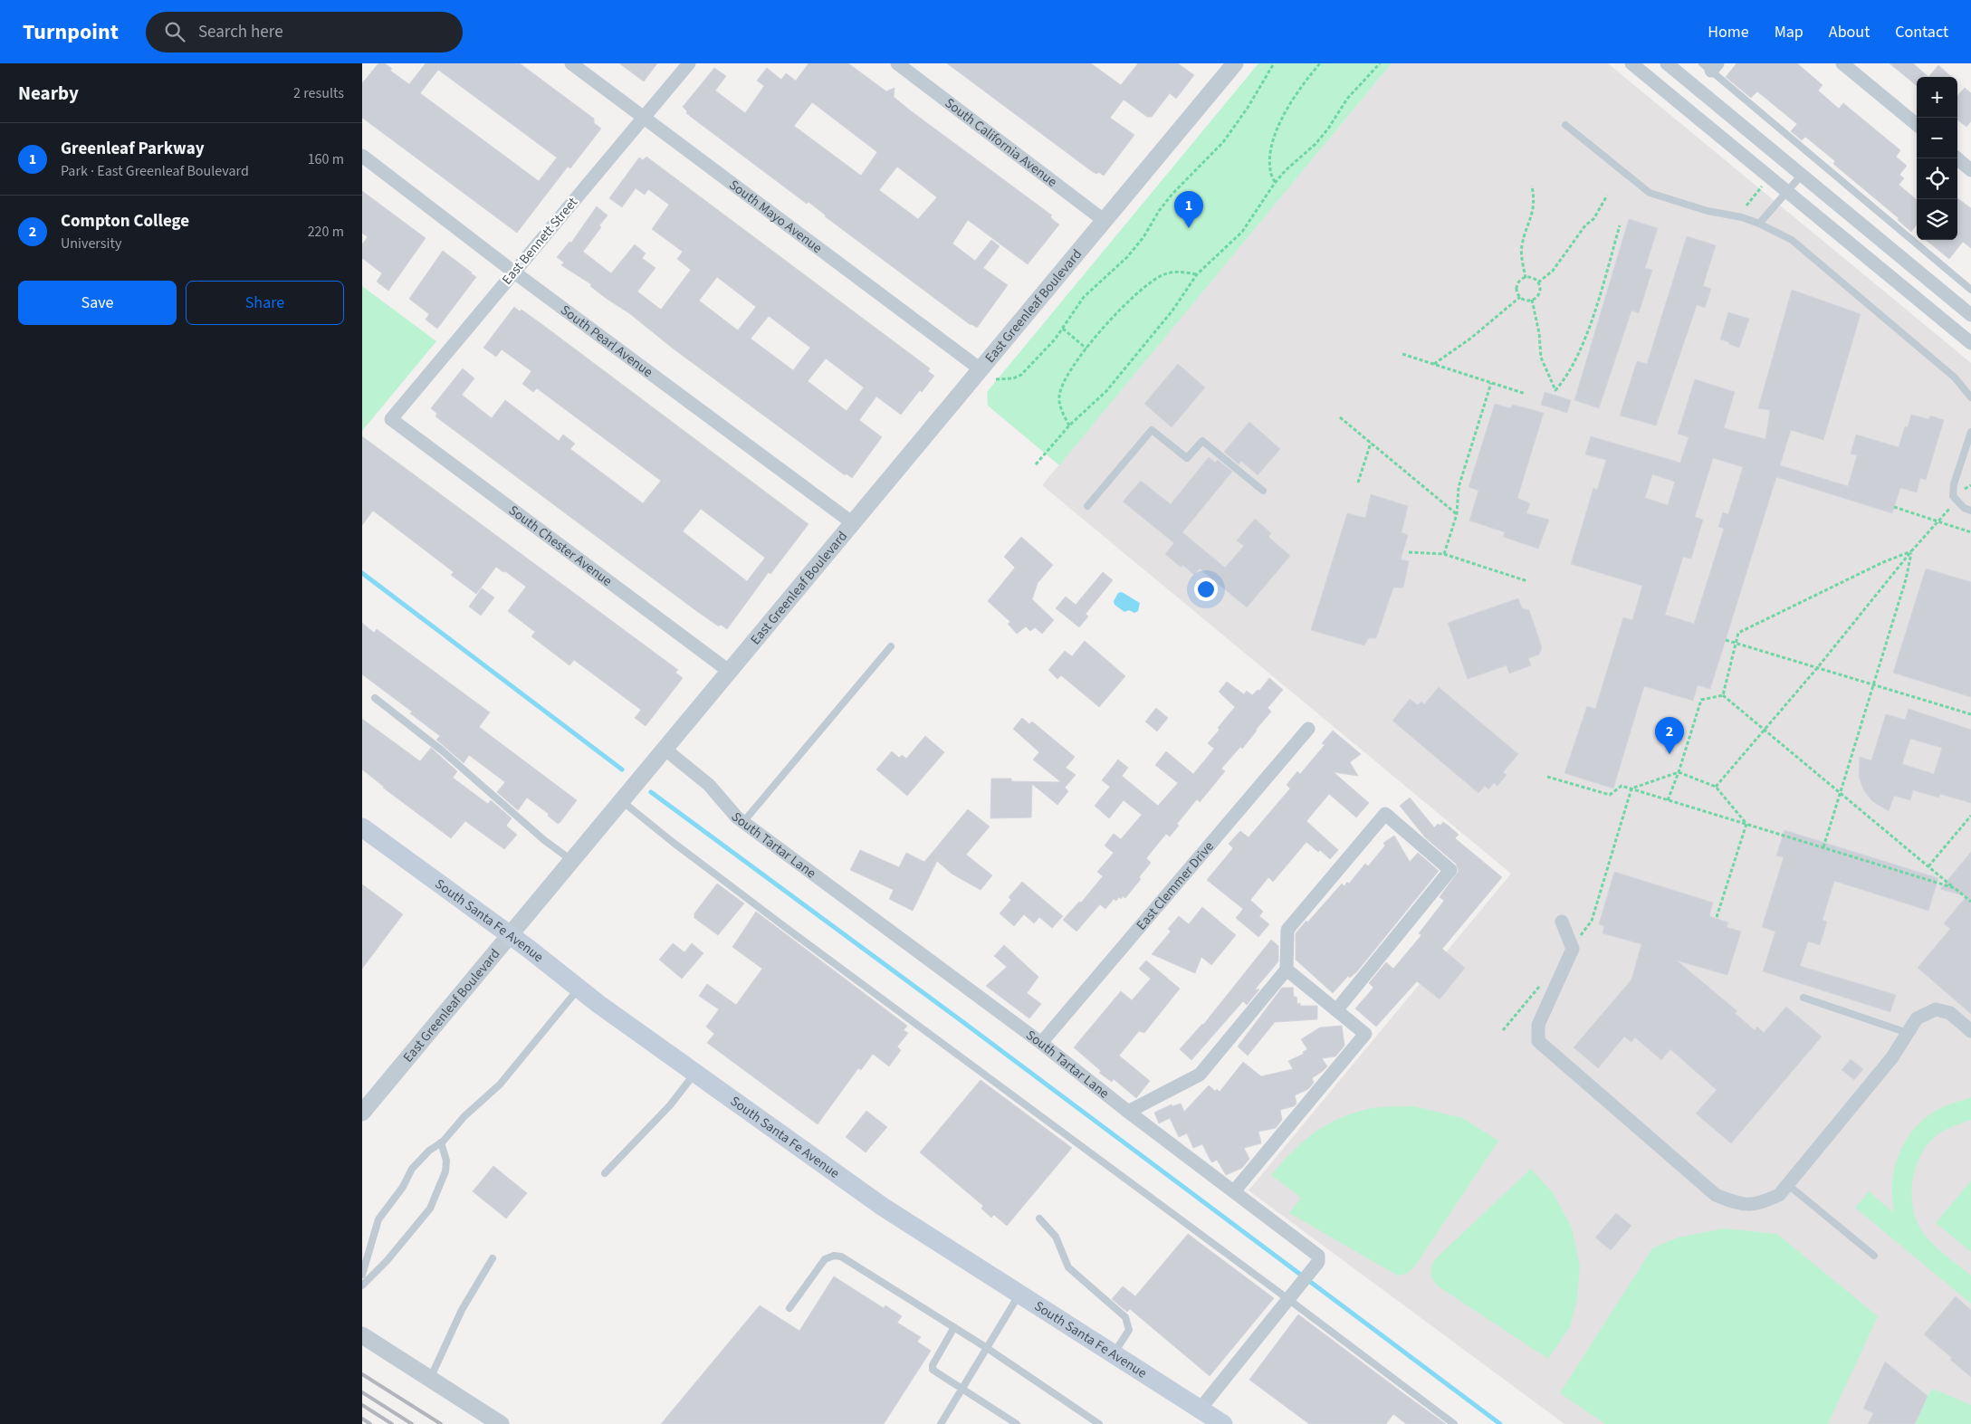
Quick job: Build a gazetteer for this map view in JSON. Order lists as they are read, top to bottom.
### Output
{
  "streets": {
    "main road": ["South Santa Fe Avenue"],
    "street": [
      "South California Avenue",
      "South Mayo Avenue",
      "East Bennett Street",
      "East Greenleaf Boulevard",
      "South Pearl Avenue",
      "South Chester Avenue",
      "South Tartar Lane",
      "East Clemmer Drive"
    ]
  },
  "crossings": [
    ["South California Avenue", "East Greenleaf Boulevard"],
    ["South Mayo Avenue", "East Bennett Street"],
    ["South Mayo Avenue", "East Greenleaf Boulevard"],
    ["East Bennett Street", "South Pearl Avenue"],
    ["East Bennett Street", "South Chester Avenue"],
    ["East Greenleaf Boulevard", "South Pearl Avenue"],
    ["East Greenleaf Boulevard", "South Chester Avenue"],
    ["East Greenleaf Boulevard", "South Tartar Lane"],
    ["East Greenleaf Boulevard", "South Santa Fe Avenue"],
    ["South Tartar Lane", "East Clemmer Drive"],
    ["South Tartar Lane", "South Santa Fe Avenue"]
  ],
  "page": {
    "header": "Turnpoint",
    "search": "Search here",
    "nav": [
      "Home",
      "Map",
      "About",
      "Contact"
    ],
    "heading": ["Nearby", "2 results"],
    "map_buttons": ["+", "−"],
    "list": [
      {
        "mark": "1",
        "name": "Greenleaf Parkway",
        "note": "Park · East Greenleaf Boulevard",
        "value": "160 m"
      },
      {
        "mark": "2",
        "name": "Compton College",
        "note": "University",
        "value": "220 m"
      }
    ],
    "pins": ["1", "2"],
    "buttons": ["Save", "Share"]
  }
}
